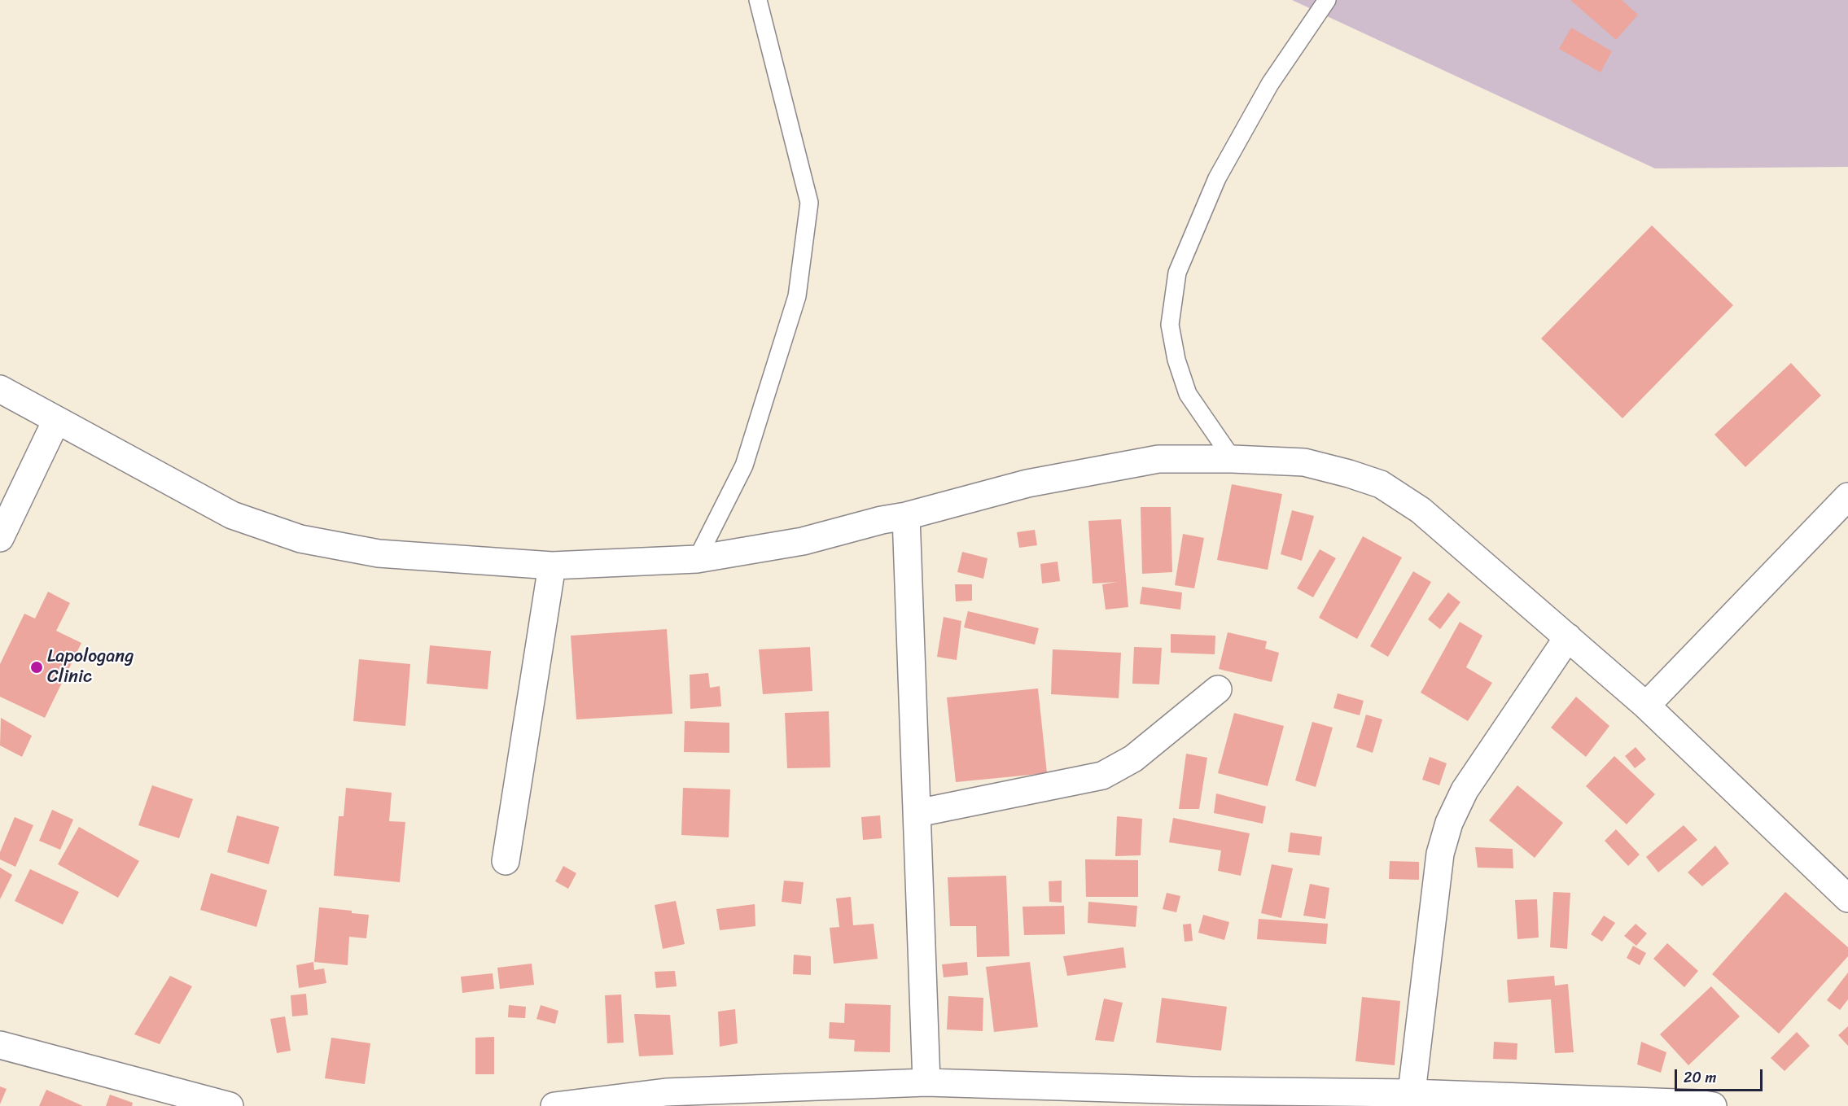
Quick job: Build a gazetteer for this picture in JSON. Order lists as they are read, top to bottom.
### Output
{
  "places": ["Lapologang Clinic"],
  "scale_bar": "20 m"
}
